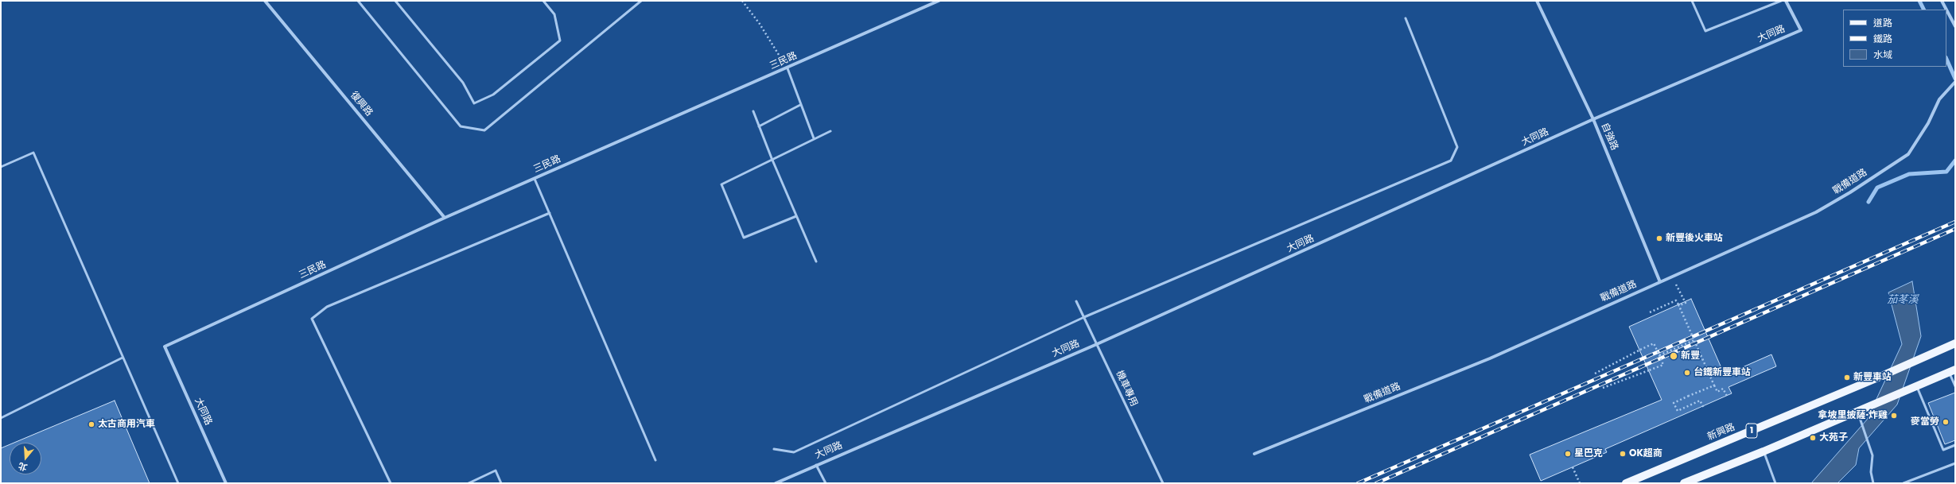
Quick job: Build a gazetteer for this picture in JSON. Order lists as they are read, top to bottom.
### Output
{
  "streets": {
    "main road": ["1", "新興路"],
    "street": [
      "大同路",
      "三民路",
      "復興路",
      "自強路",
      "戰備道路"
    ],
    "lane": ["機車專用"]
  },
  "crossings": [
    ["大同路", "三民路"],
    ["大同路", "自強路"],
    ["大同路", "機車專用"],
    ["三民路", "復興路"],
    ["自強路", "戰備道路"]
  ],
  "water": ["茄苳溪"],
  "places": [
    "新豐後火車站",
    "新豐",
    "台鐵新豐車站",
    "新豐車站",
    "拿坡里披薩·炸雞",
    "麥當勞",
    "太古商用汽車",
    "大苑子",
    "星巴克",
    "OK超商"
  ],
  "legend": ["道路", "鐵路", "水域"],
  "north": "bottom"
}
